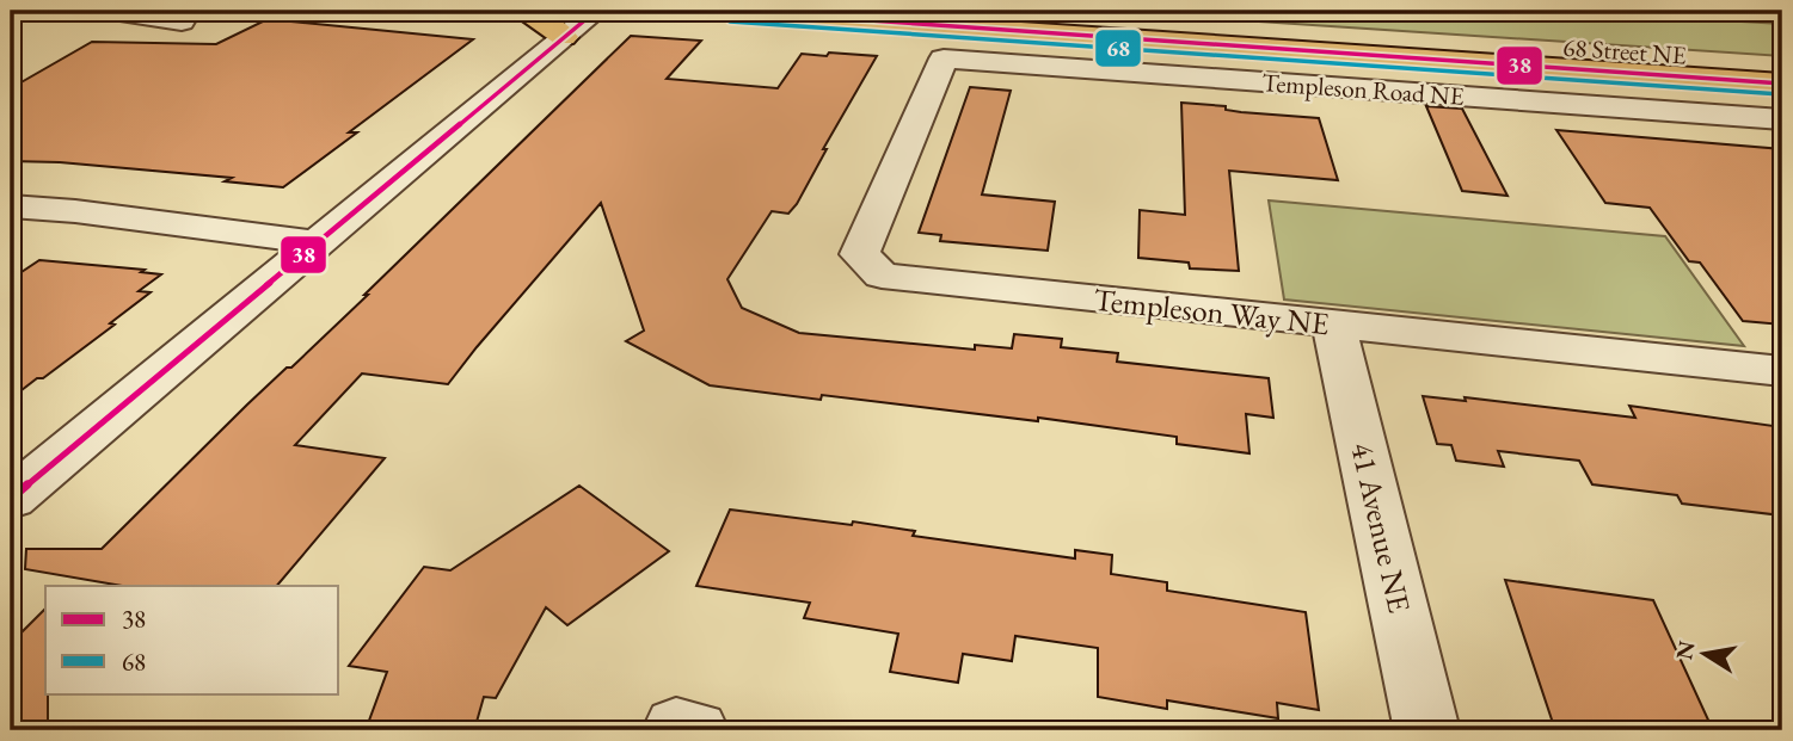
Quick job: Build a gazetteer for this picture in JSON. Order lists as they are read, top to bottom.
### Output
{
  "streets": {
    "main road": ["68 Street NE"],
    "street": ["Templeson Road NE", "Templeson Way NE", "41 Avenue NE"]
  },
  "crossings": [
    ["Templeson Road NE", "Templeson Way NE"],
    ["Templeson Way NE", "41 Avenue NE"]
  ],
  "lines": ["transit line 38", "transit line 68"],
  "legend": ["38", "68"],
  "north": "left"
}
